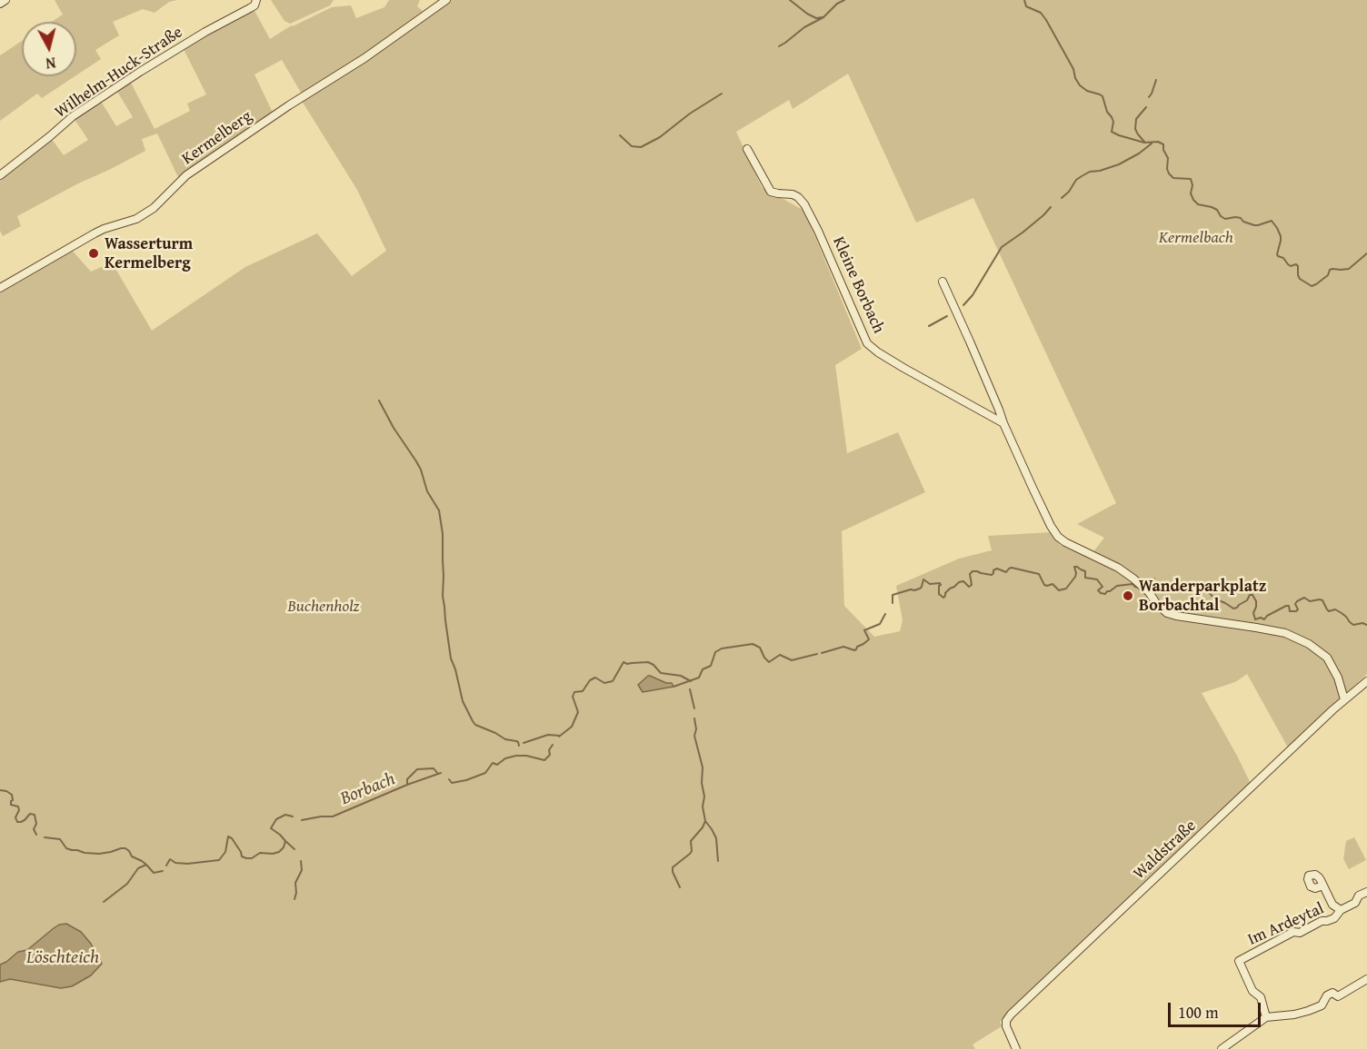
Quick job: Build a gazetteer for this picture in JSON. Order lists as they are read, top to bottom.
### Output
{
  "streets": {
    "street": [
      "Wilhelm-Huck-Straße",
      "Kermelberg",
      "Kleine Borbach",
      "Waldstraße",
      "Im Ardeytal"
    ]
  },
  "water": ["Borbach", "Löschteich"],
  "parks": ["Kermelbach", "Buchenholz"],
  "places": ["Wasserturm Kermelberg", "Wanderparkplatz Borbachtal"],
  "scale_bar": "100 m",
  "north": "bottom"
}
